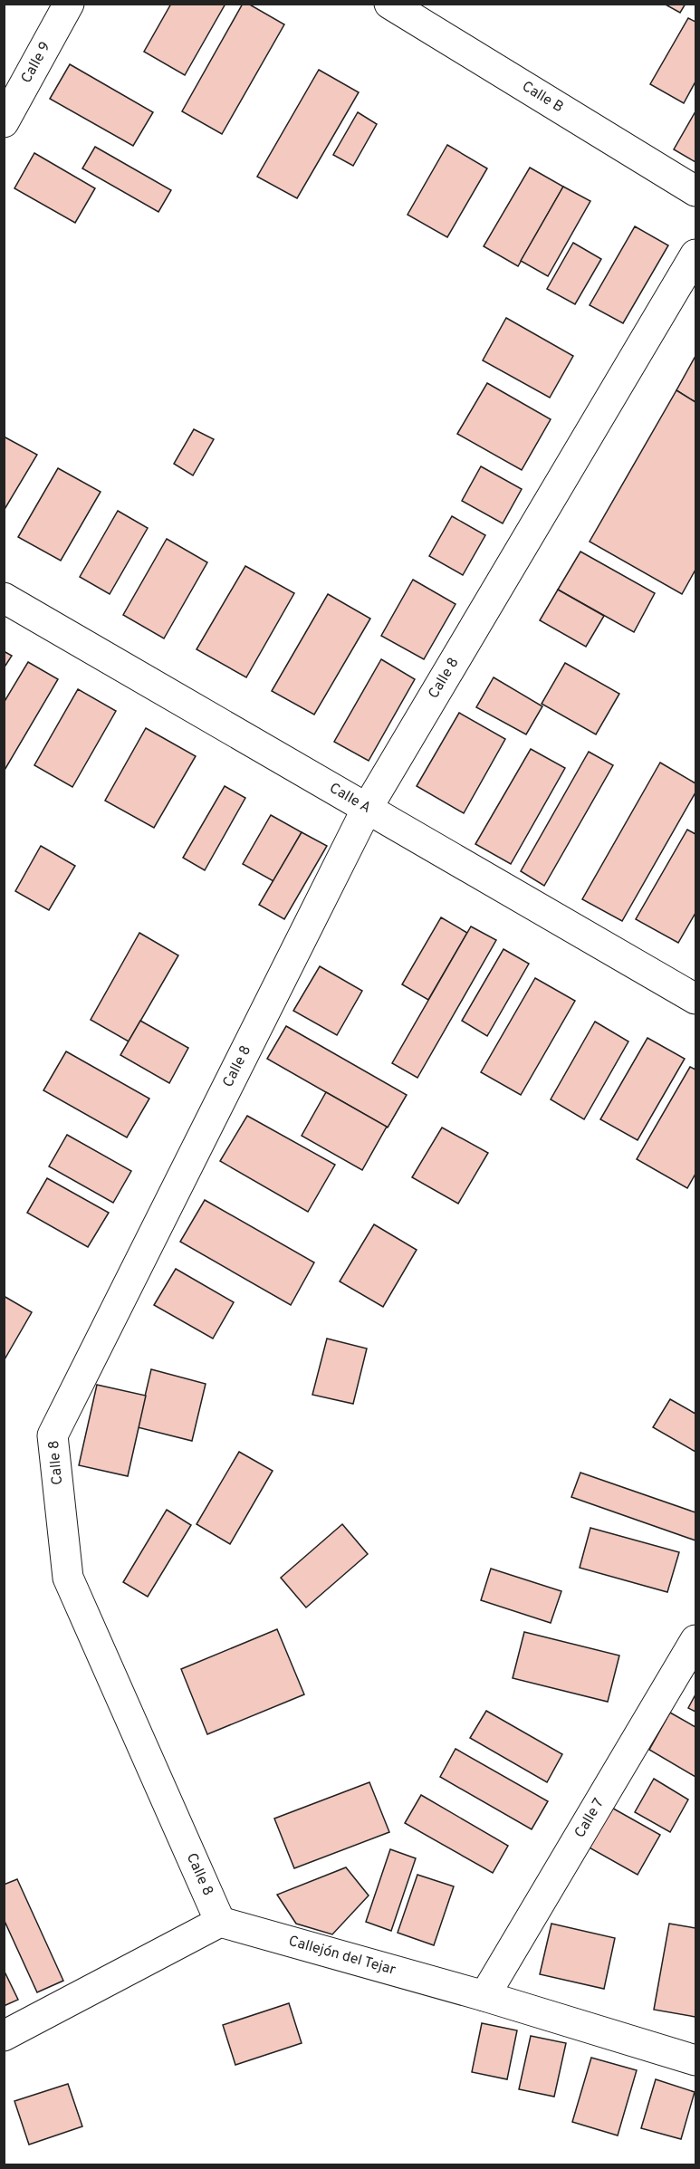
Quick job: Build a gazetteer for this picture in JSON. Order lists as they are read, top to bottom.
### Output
{
  "streets": {
    "street": [
      "Calle 9",
      "Calle B",
      "Calle 8",
      "Calle A",
      "Calle 7",
      "Callejón del Tejar"
    ]
  },
  "crossings": [
    ["Calle 8", "Calle A"],
    ["Calle 8", "Callejón del Tejar"],
    ["Calle 7", "Callejón del Tejar"]
  ]
}
